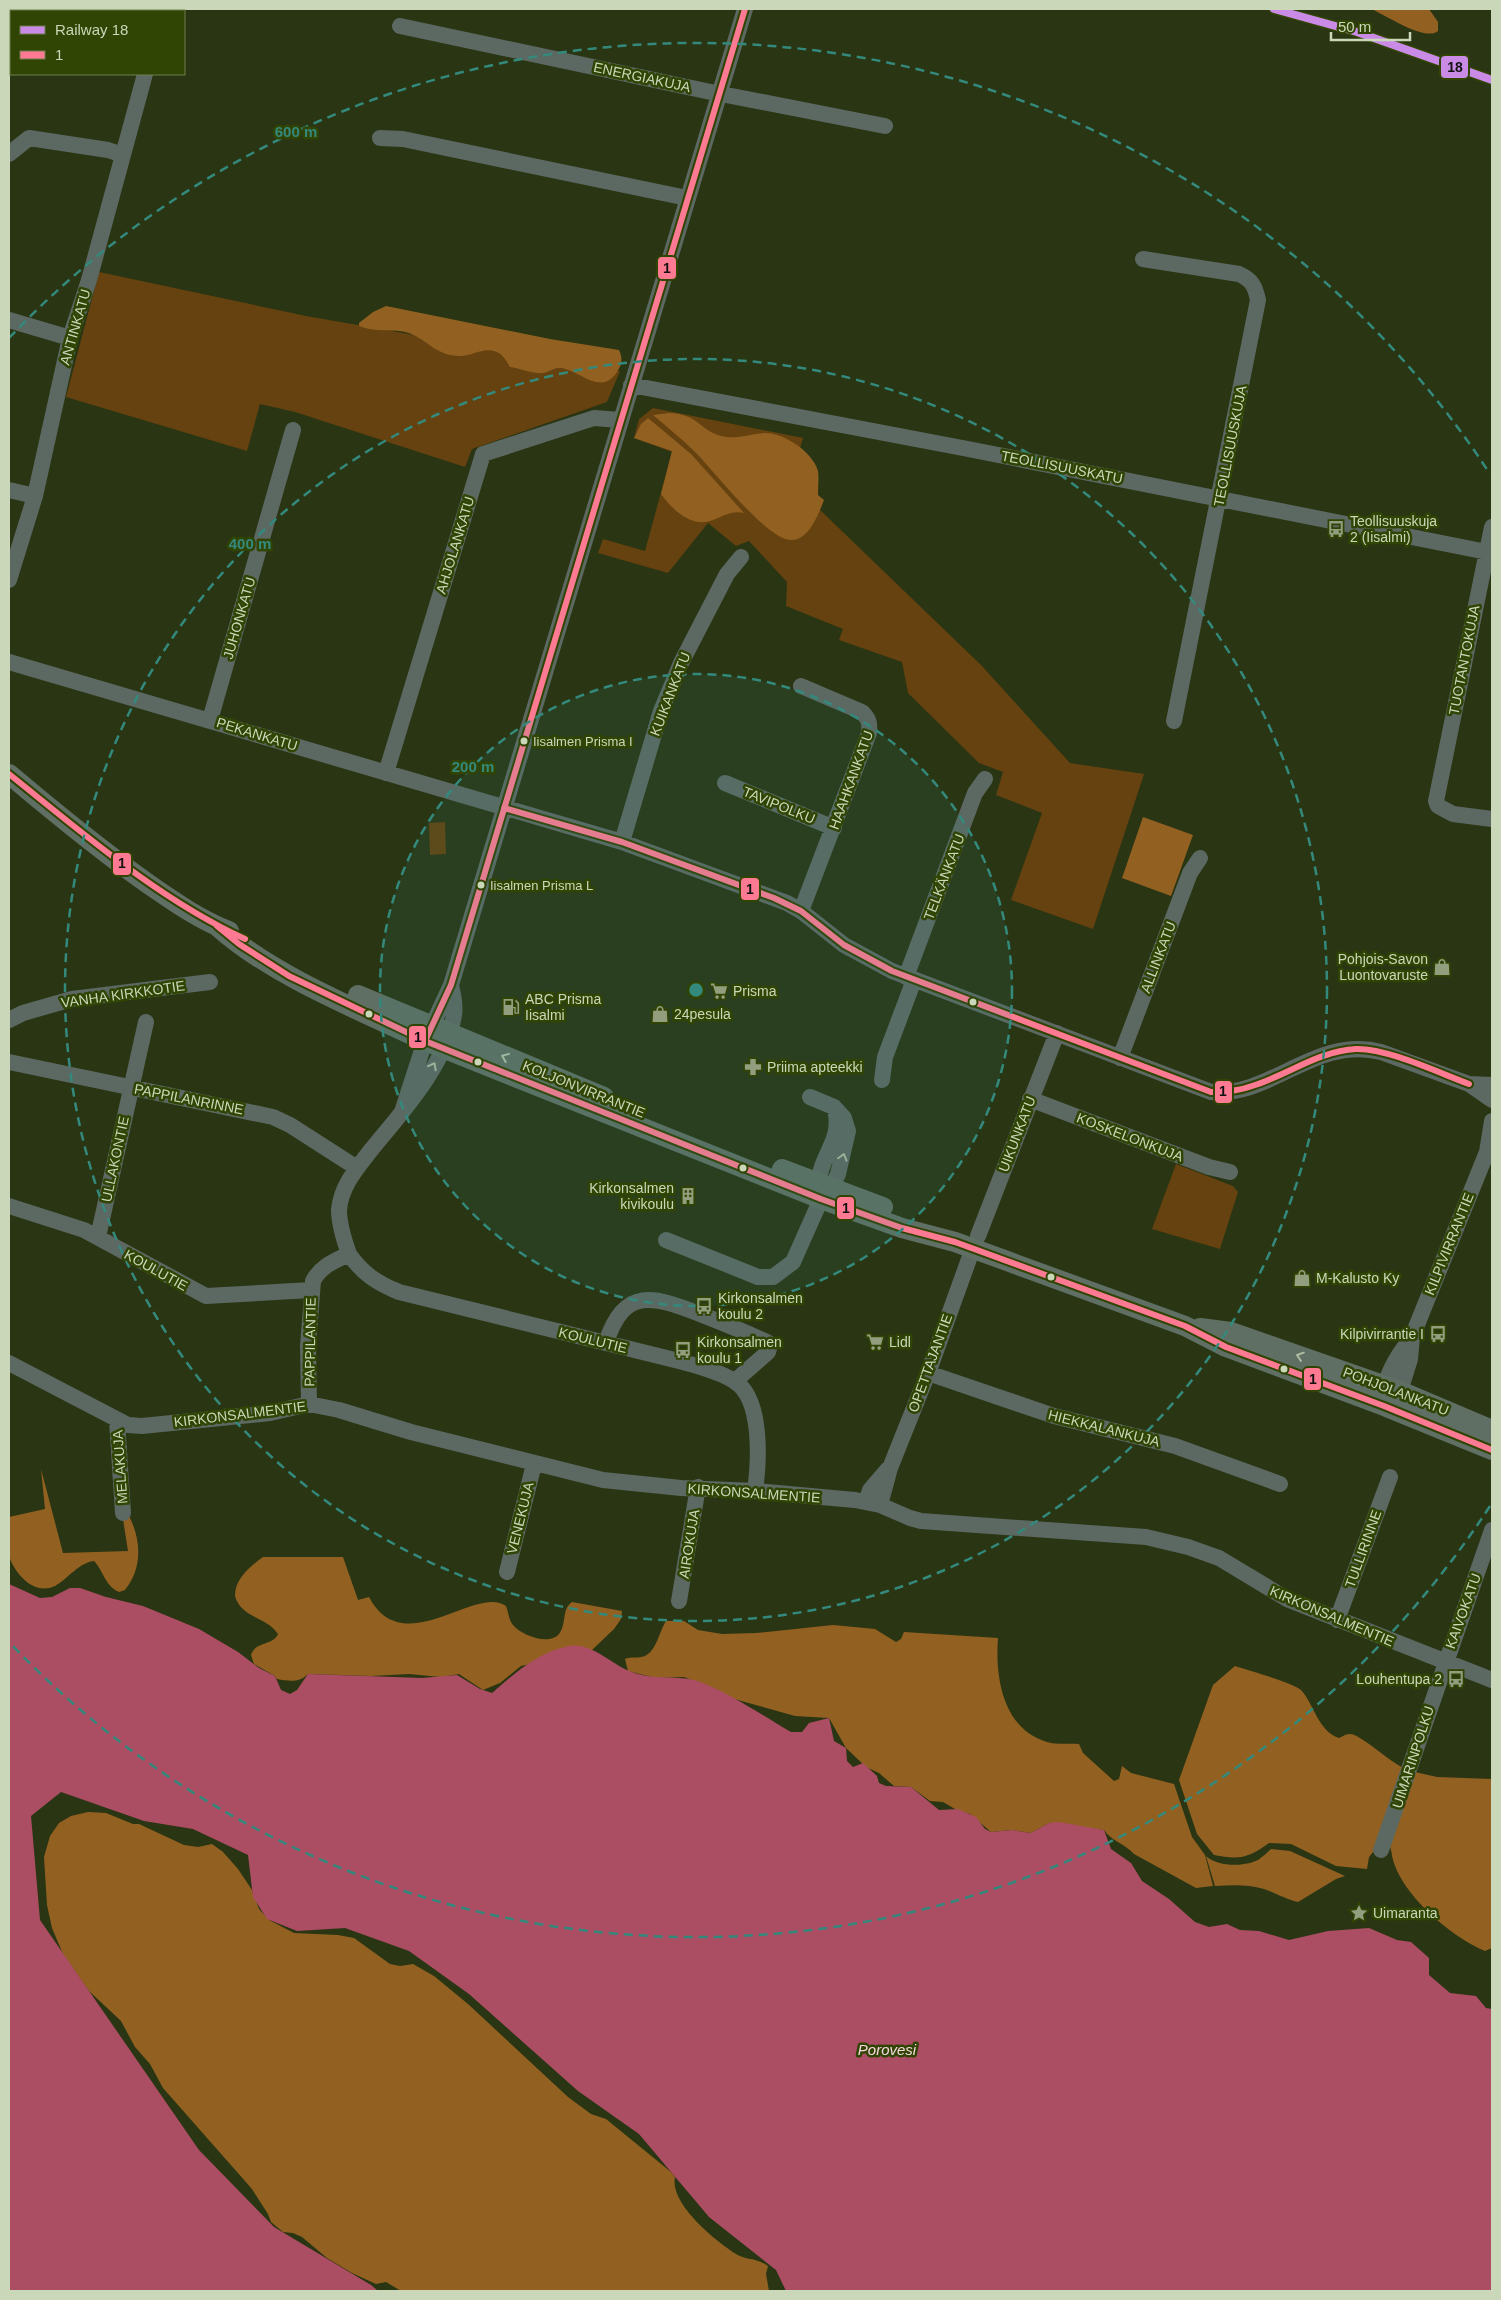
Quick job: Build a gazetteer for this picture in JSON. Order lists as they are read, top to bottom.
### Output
{
  "streets": {
    "main road": ["KOLJONVIRRANTIE", "POHJOLANKATU"],
    "street": [
      "ENERGIAKUJA",
      "ANTINKATU",
      "TEOLLISUUSKUJA",
      "TEOLLISUUSKATU",
      "AHJOLANKATU",
      "JUHONKATU",
      "TUOTANTOKUJA",
      "KUIKANKATU",
      "PEKANKATU",
      "HAAHKANKATU",
      "TAVIPOLKU",
      "TELKÄNKATU",
      "ALLINKATU",
      "VANHA KIRKKOTIE",
      "PAPPILANRINNE",
      "UIKUNKATU",
      "KOSKELONKUJA",
      "ULLAKONTIE",
      "KILPIVIRRANTIE",
      "KOULUTIE",
      "PAPPILANTIE",
      "OPETTAJANTIE",
      "KIRKONSALMENTIE",
      "HIEKKALANKUJA",
      "MELAKUJA",
      "VENEKUJA",
      "AIROKUJA",
      "TULLIRINNE",
      "KAIVOKATU",
      "UIMARINPOLKU"
    ]
  },
  "crossings": [
    ["TEOLLISUUSKUJA", "TEOLLISUUSKATU"],
    ["TEOLLISUUSKATU", "TUOTANTOKUJA"],
    ["AHJOLANKATU", "PEKANKATU"],
    ["JUHONKATU", "PEKANKATU"],
    ["KUIKANKATU", "PEKANKATU"],
    ["PEKANKATU", "HAAHKANKATU"],
    ["PEKANKATU", "TELKÄNKATU"],
    ["PEKANKATU", "ALLINKATU"],
    ["PEKANKATU", "UIKUNKATU"],
    ["HAAHKANKATU", "TAVIPOLKU"],
    ["KOLJONVIRRANTIE", "POHJOLANKATU"],
    ["PAPPILANRINNE", "ULLAKONTIE"],
    ["UIKUNKATU", "KOSKELONKUJA"],
    ["ULLAKONTIE", "KOULUTIE"],
    ["KILPIVIRRANTIE", "POHJOLANKATU"],
    ["KOULUTIE", "PAPPILANTIE"],
    ["KOULUTIE", "KIRKONSALMENTIE"],
    ["PAPPILANTIE", "KIRKONSALMENTIE"],
    ["OPETTAJANTIE", "KIRKONSALMENTIE"],
    ["OPETTAJANTIE", "HIEKKALANKUJA"],
    ["KIRKONSALMENTIE", "MELAKUJA"],
    ["KIRKONSALMENTIE", "VENEKUJA"],
    ["KIRKONSALMENTIE", "AIROKUJA"],
    ["KIRKONSALMENTIE", "TULLIRINNE"],
    ["KIRKONSALMENTIE", "KAIVOKATU"],
    ["KIRKONSALMENTIE", "UIMARINPOLKU"],
    ["KAIVOKATU", "UIMARINPOLKU"]
  ],
  "water": ["Porovesi"],
  "places": {
    "bus stop": [
      "Teollisuuskuja 2 (Iisalmi)",
      "Kirkonsalmen koulu 2",
      "Kilpivirrantie I",
      "Kirkonsalmen koulu 1",
      "Louhentupa 2"
    ],
    "other": ["Iisalmen Prisma I", "Iisalmen Prisma L"],
    "shop": ["Pohjois-Savon Luontovaruste", "24pesula", "M-Kalusto Ky"],
    "supermarket": ["Prisma", "Lidl"],
    "fuel station": ["ABC Prisma Iisalmi"],
    "pharmacy": ["Priima apteekki"],
    "building": ["Kirkonsalmen kivikoulu"],
    "place": ["Uimaranta"]
  },
  "lines": ["rail line 18", "transit line 1"],
  "legend": ["Railway 18", "1"],
  "scale_bar": "50 m",
  "rings": ["600 m", "400 m", "200 m"]
}
